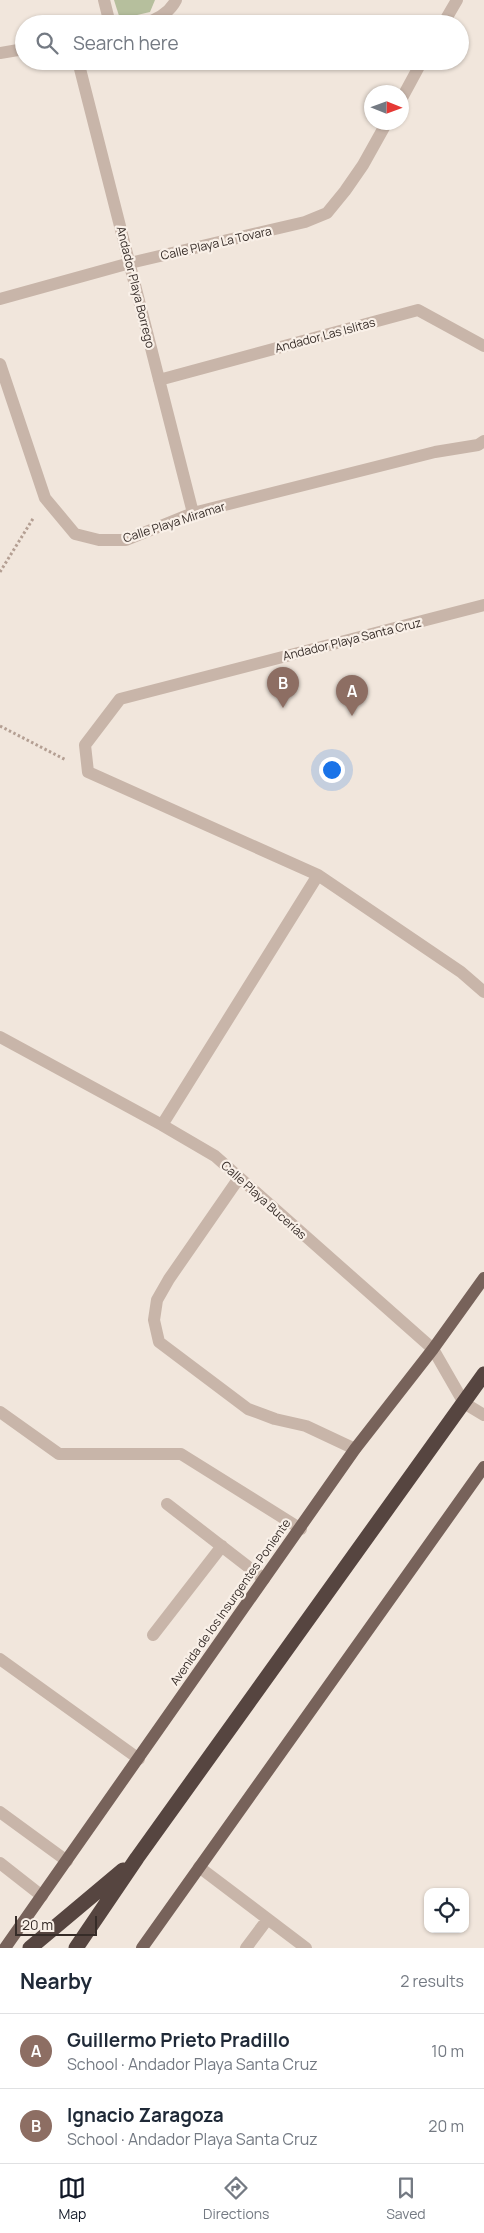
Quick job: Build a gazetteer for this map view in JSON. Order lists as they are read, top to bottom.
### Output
{
  "streets": {
    "main road": ["Avenida de los Insurgentes Poniente"],
    "street": [
      "Calle Playa La Tovara",
      "Andador Playa Borrego",
      "Andador Las Islitas",
      "Calle Playa Miramar",
      "Andador Playa Santa Cruz",
      "Calle Playa Bucerías"
    ]
  },
  "crossings": [
    ["Calle Playa La Tovara", "Andador Playa Borrego"],
    ["Andador Playa Borrego", "Andador Las Islitas"],
    ["Andador Playa Borrego", "Calle Playa Miramar"],
    ["Calle Playa Bucerías", "Avenida de los Insurgentes Poniente"]
  ],
  "scale_bar": "20 m",
  "north": "right",
  "page": {
    "search": "Search here",
    "pins": ["B", "A"],
    "scale": "20 m",
    "heading": ["Nearby", "2 results"],
    "list": [
      {
        "mark": "A",
        "name": "Guillermo Prieto Pradillo",
        "note": "School · Andador Playa Santa Cruz",
        "value": "10 m"
      },
      {
        "mark": "B",
        "name": "Ignacio Zaragoza",
        "note": "School · Andador Playa Santa Cruz",
        "value": "20 m"
      }
    ],
    "nav": ["Map", "Directions", "Saved"]
  }
}
